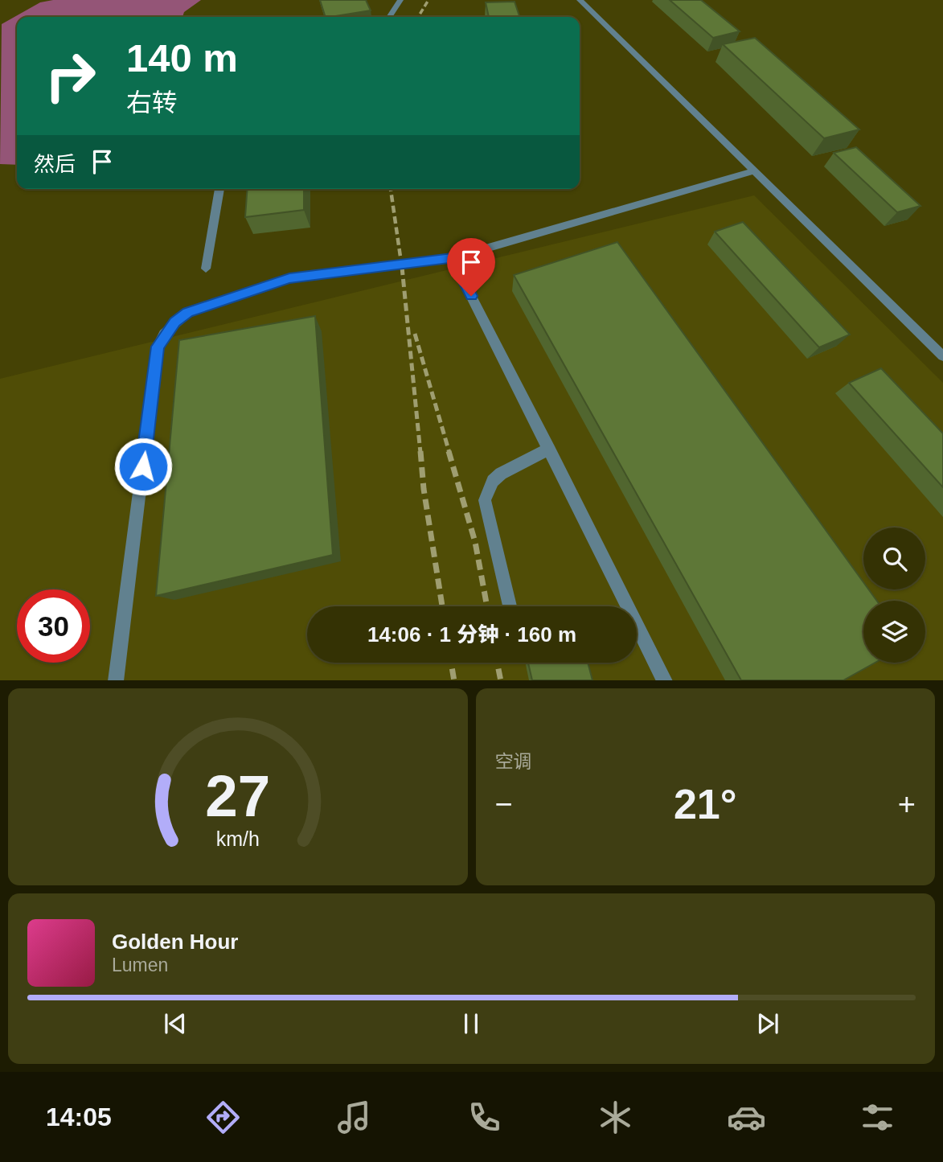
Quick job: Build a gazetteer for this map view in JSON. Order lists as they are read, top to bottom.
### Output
{
  "page": {
    "turn": ["140 m", "右转"],
    "then": "然后",
    "limit": "30",
    "trip": "14:06 · 1 分钟 · 160 m",
    "tile": "空调",
    "heat": ["−", "21°", "+"],
    "song": ["Golden Hour", "Lumen"],
    "tabs": "14:05",
    "gauge": ["27", "km/h"]
  }
}
